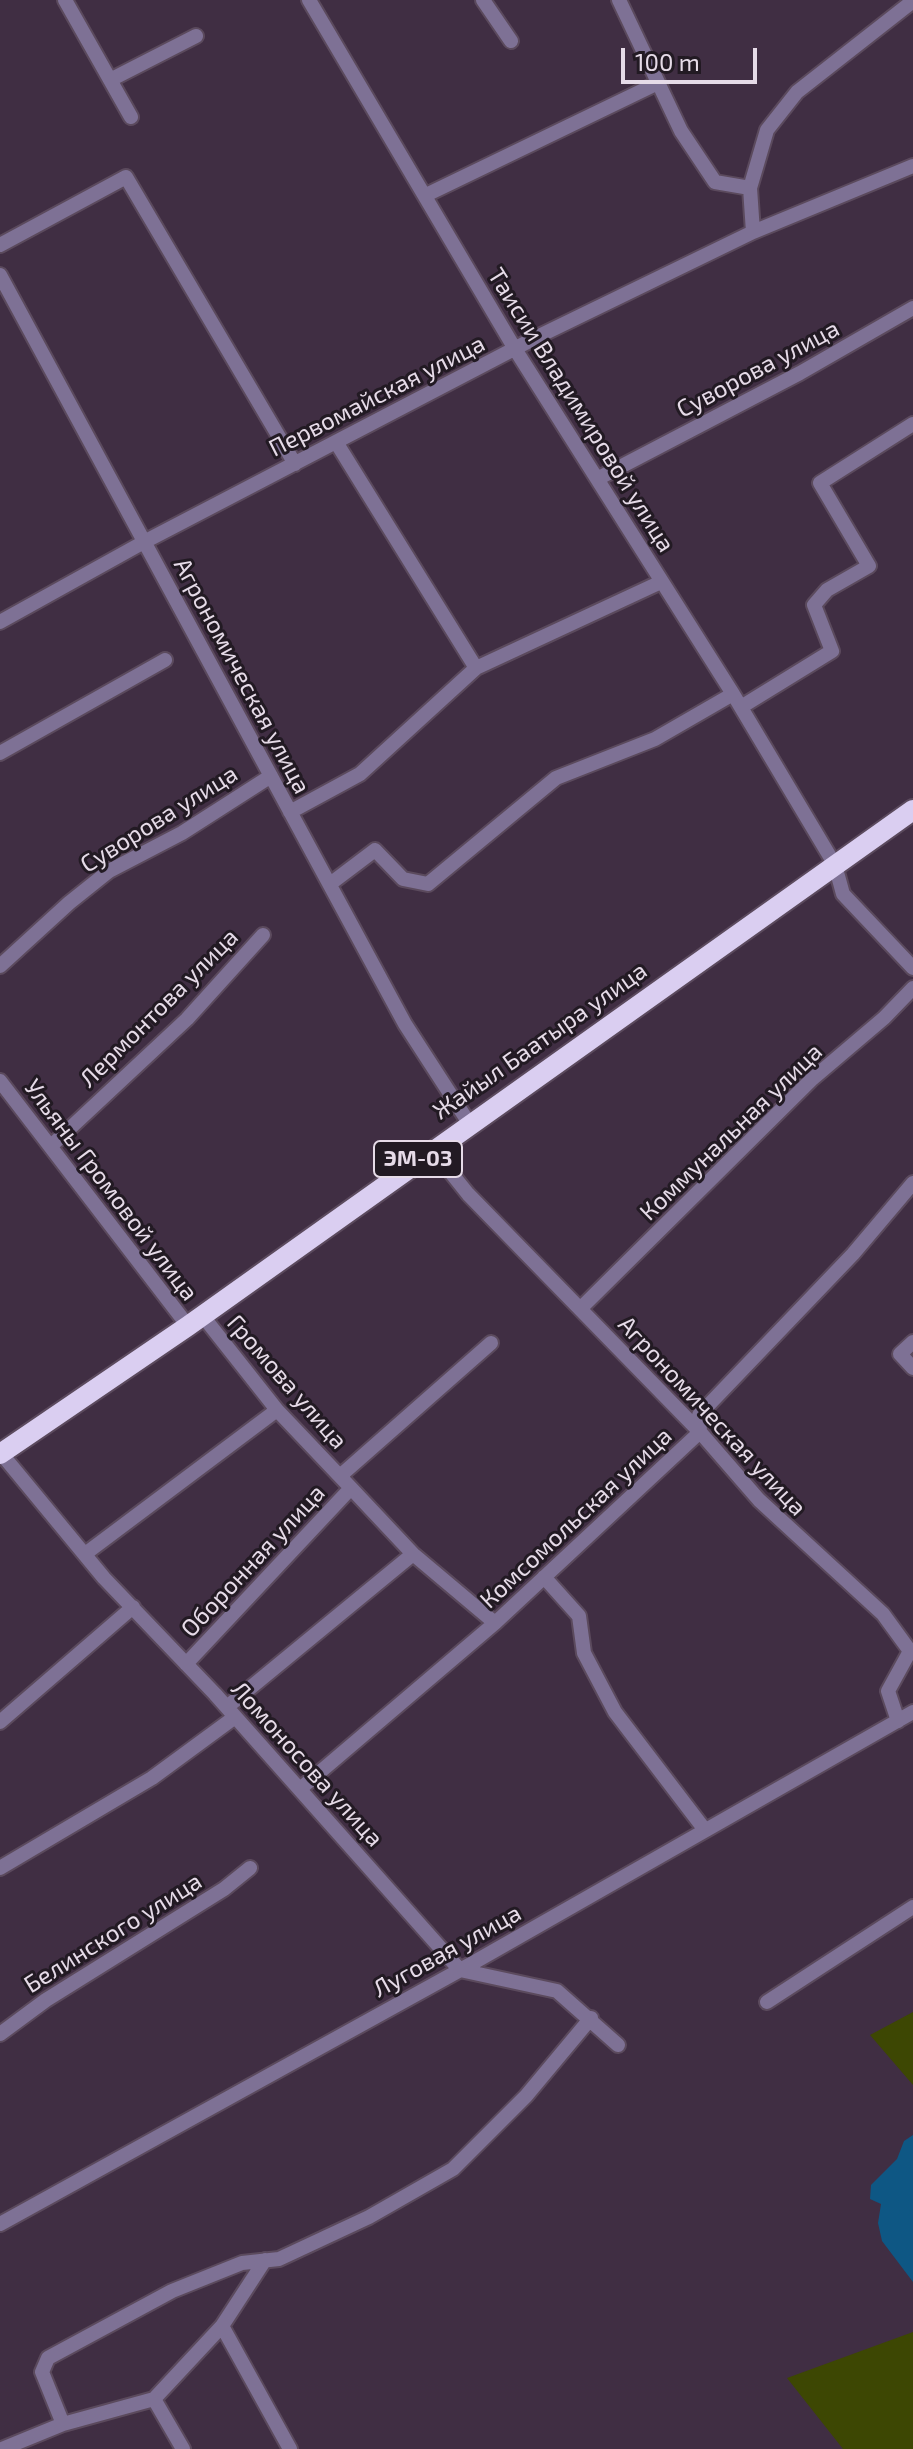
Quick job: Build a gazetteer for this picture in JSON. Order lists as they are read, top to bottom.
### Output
{
  "streets": {
    "highway": ["Жайыл Баатыра улица", "ЭМ-03"],
    "street": [
      "Суворова улица",
      "Первомайская улица",
      "Таисии Владимировой улица",
      "Агрономическая улица",
      "Лермонтова улица",
      "Коммунальная улица",
      "Ульяны Громовой улица",
      "Громова улица",
      "Комсомольская улица",
      "Оборонная улица",
      "Ломоносова улица",
      "Белинского улица",
      "Луговая улица"
    ]
  },
  "crossings": [
    ["Суворова улица", "Таисии Владимировой улица"],
    ["Суворова улица", "Агрономическая улица"],
    ["Первомайская улица", "Таисии Владимировой улица"],
    ["Первомайская улица", "Агрономическая улица"],
    ["Таисии Владимировой улица", "Жайыл Баатыра улица"],
    ["Таисии Владимировой улица", "ЭМ-03"],
    ["Агрономическая улица", "Жайыл Баатыра улица"],
    ["Агрономическая улица", "Коммунальная улица"],
    ["Агрономическая улица", "Комсомольская улица"],
    ["Агрономическая улица", "Луговая улица"],
    ["Лермонтова улица", "Ульяны Громовой улица"],
    ["Жайыл Баатыра улица", "ЭМ-03"],
    ["Жайыл Баатыра улица", "Ульяны Громовой улица"],
    ["Жайыл Баатыра улица", "Громова улица"],
    ["Жайыл Баатыра улица", "Ломоносова улица"],
    ["Ульяны Громовой улица", "Громова улица"],
    ["Громова улица", "Комсомольская улица"],
    ["Громова улица", "Оборонная улица"],
    ["Комсомольская улица", "Ломоносова улица"],
    ["Оборонная улица", "Ломоносова улица"],
    ["Ломоносова улица", "Луговая улица"]
  ],
  "scale_bar": "100 m"
}
